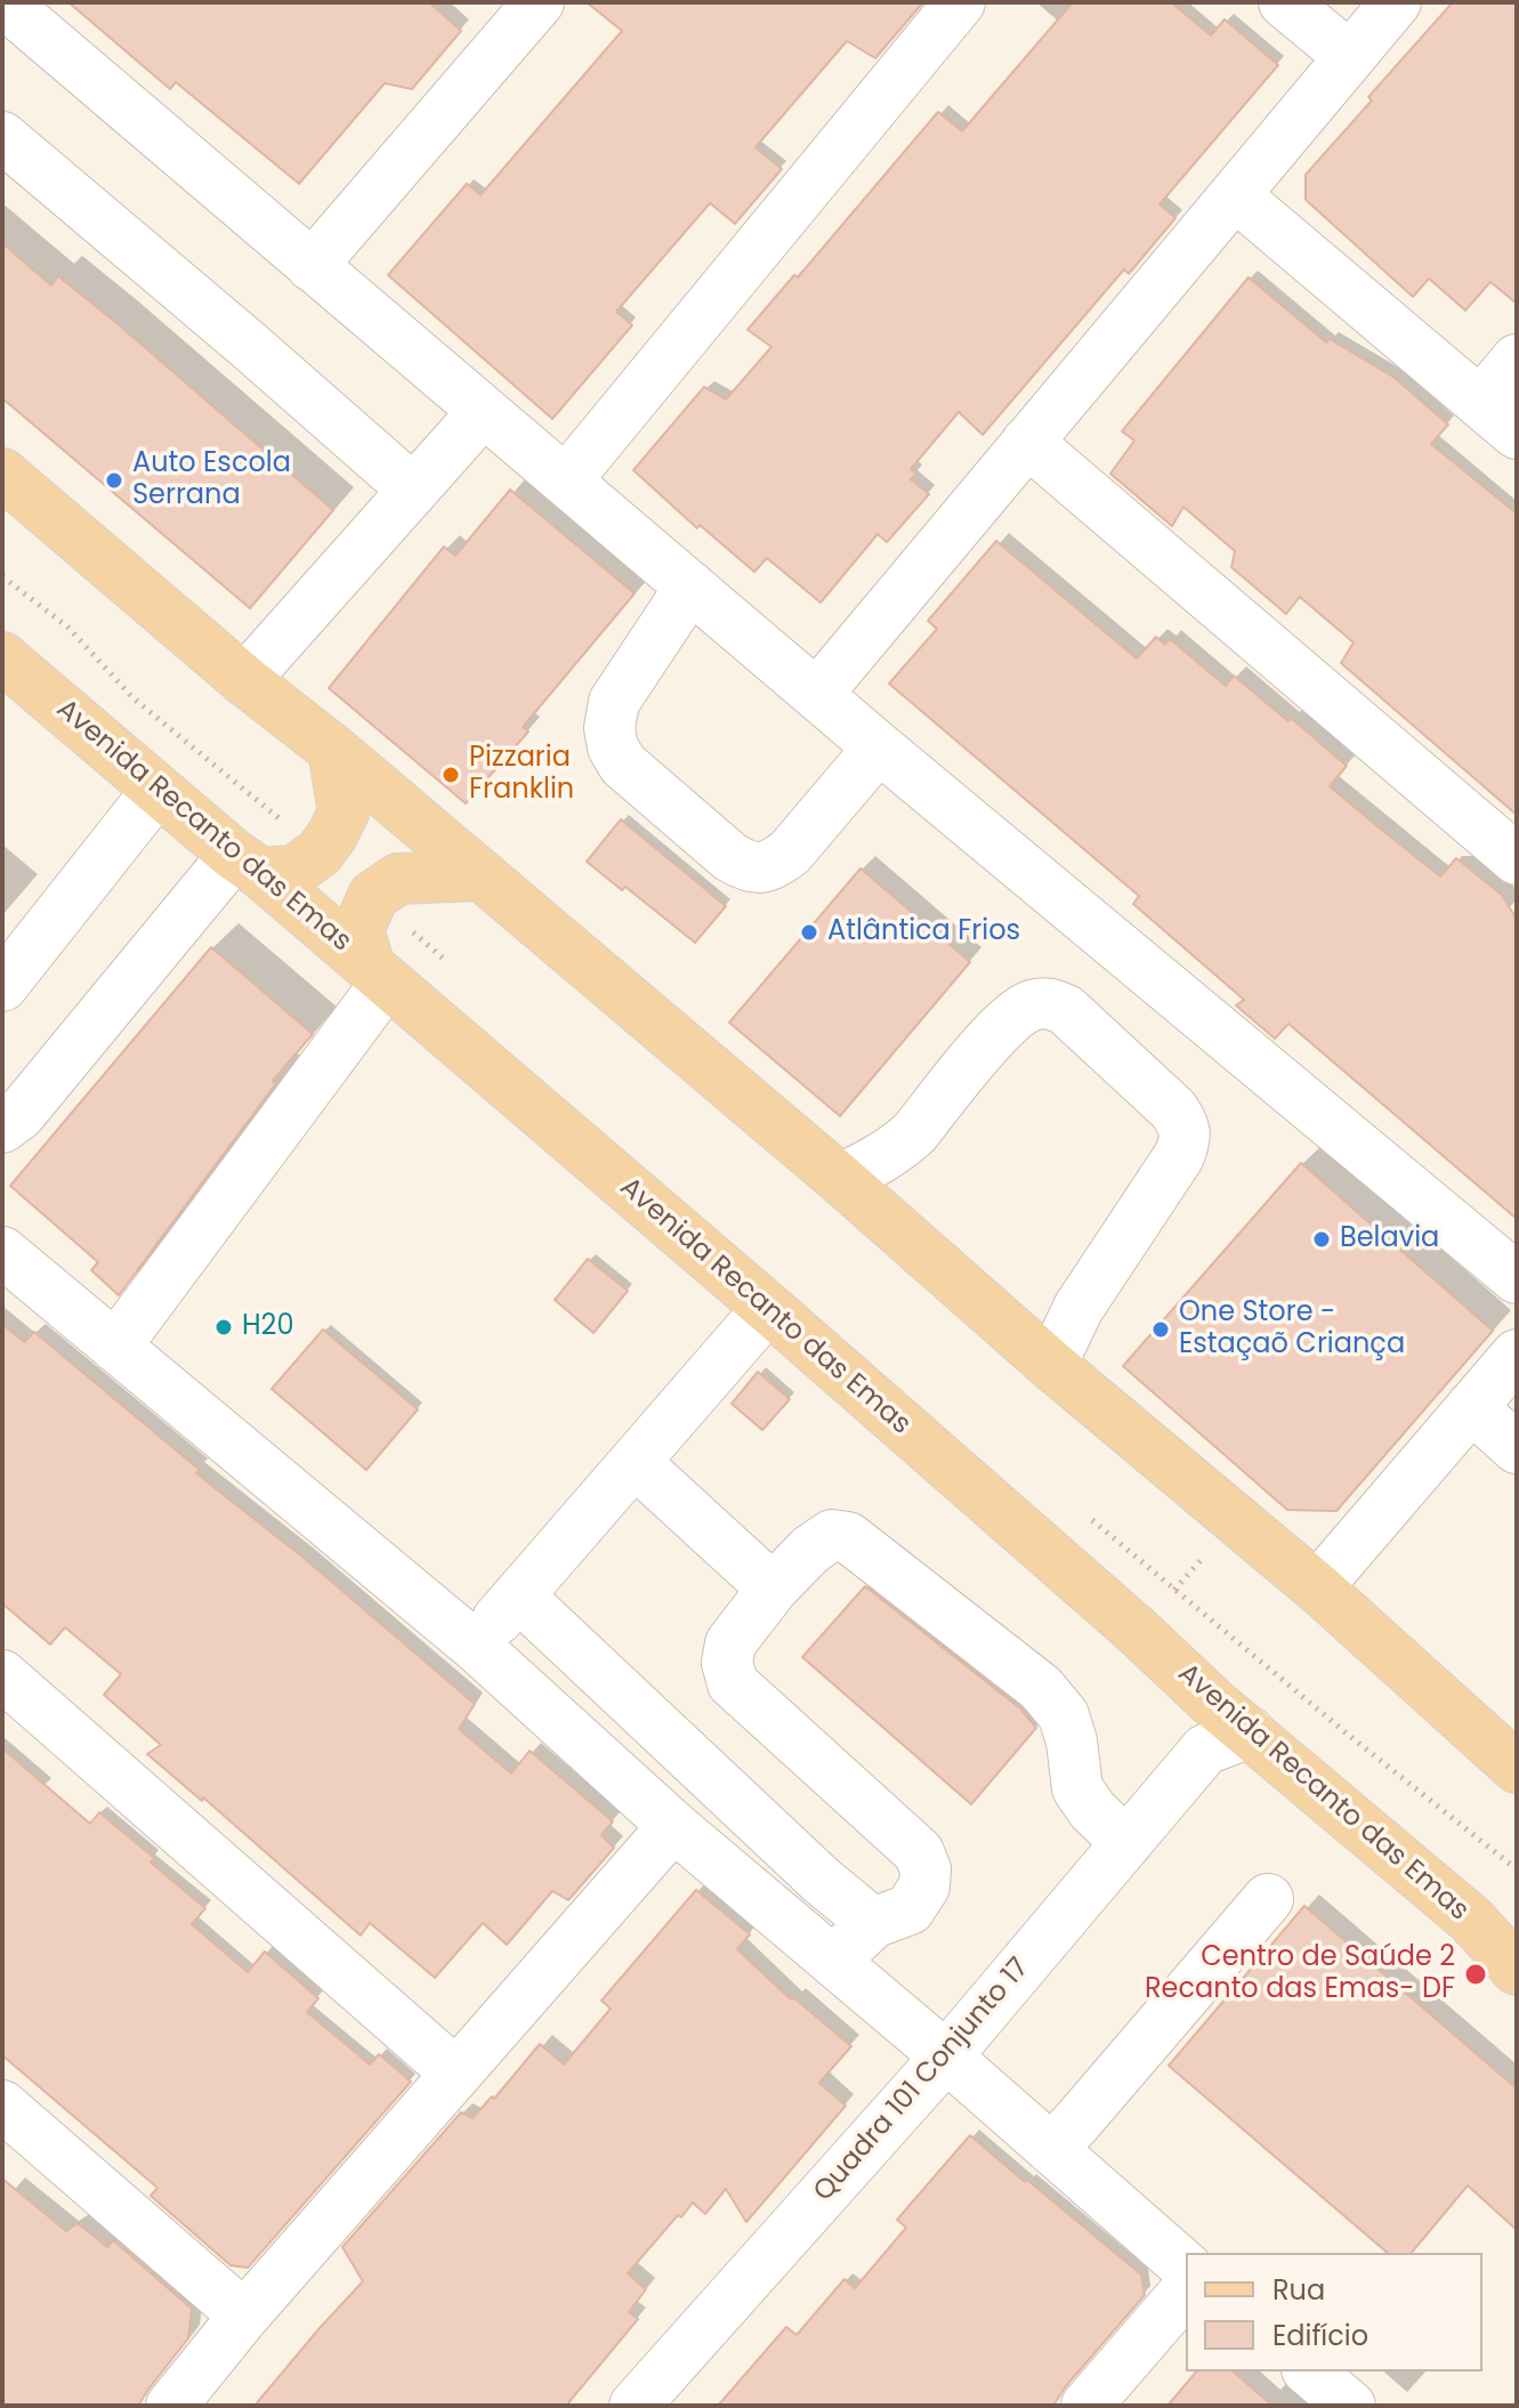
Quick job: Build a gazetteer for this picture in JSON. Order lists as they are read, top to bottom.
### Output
{
  "streets": {
    "main road": ["Avenida Recanto das Emas"],
    "street": ["Quadra 101 Conjunto 17"]
  },
  "crossings": [
    ["Avenida Recanto das Emas", "Quadra 101 Conjunto 17"]
  ],
  "places": [
    "Auto Escola Serrana",
    "Pizzaria Franklin",
    "Atlântica Frios",
    "Belavia",
    "H20",
    "One Store - Estaçaõ Criança",
    "Centro de Saúde 2 Recanto das Emas- DF"
  ],
  "legend": ["Rua", "Edifício"]
}
